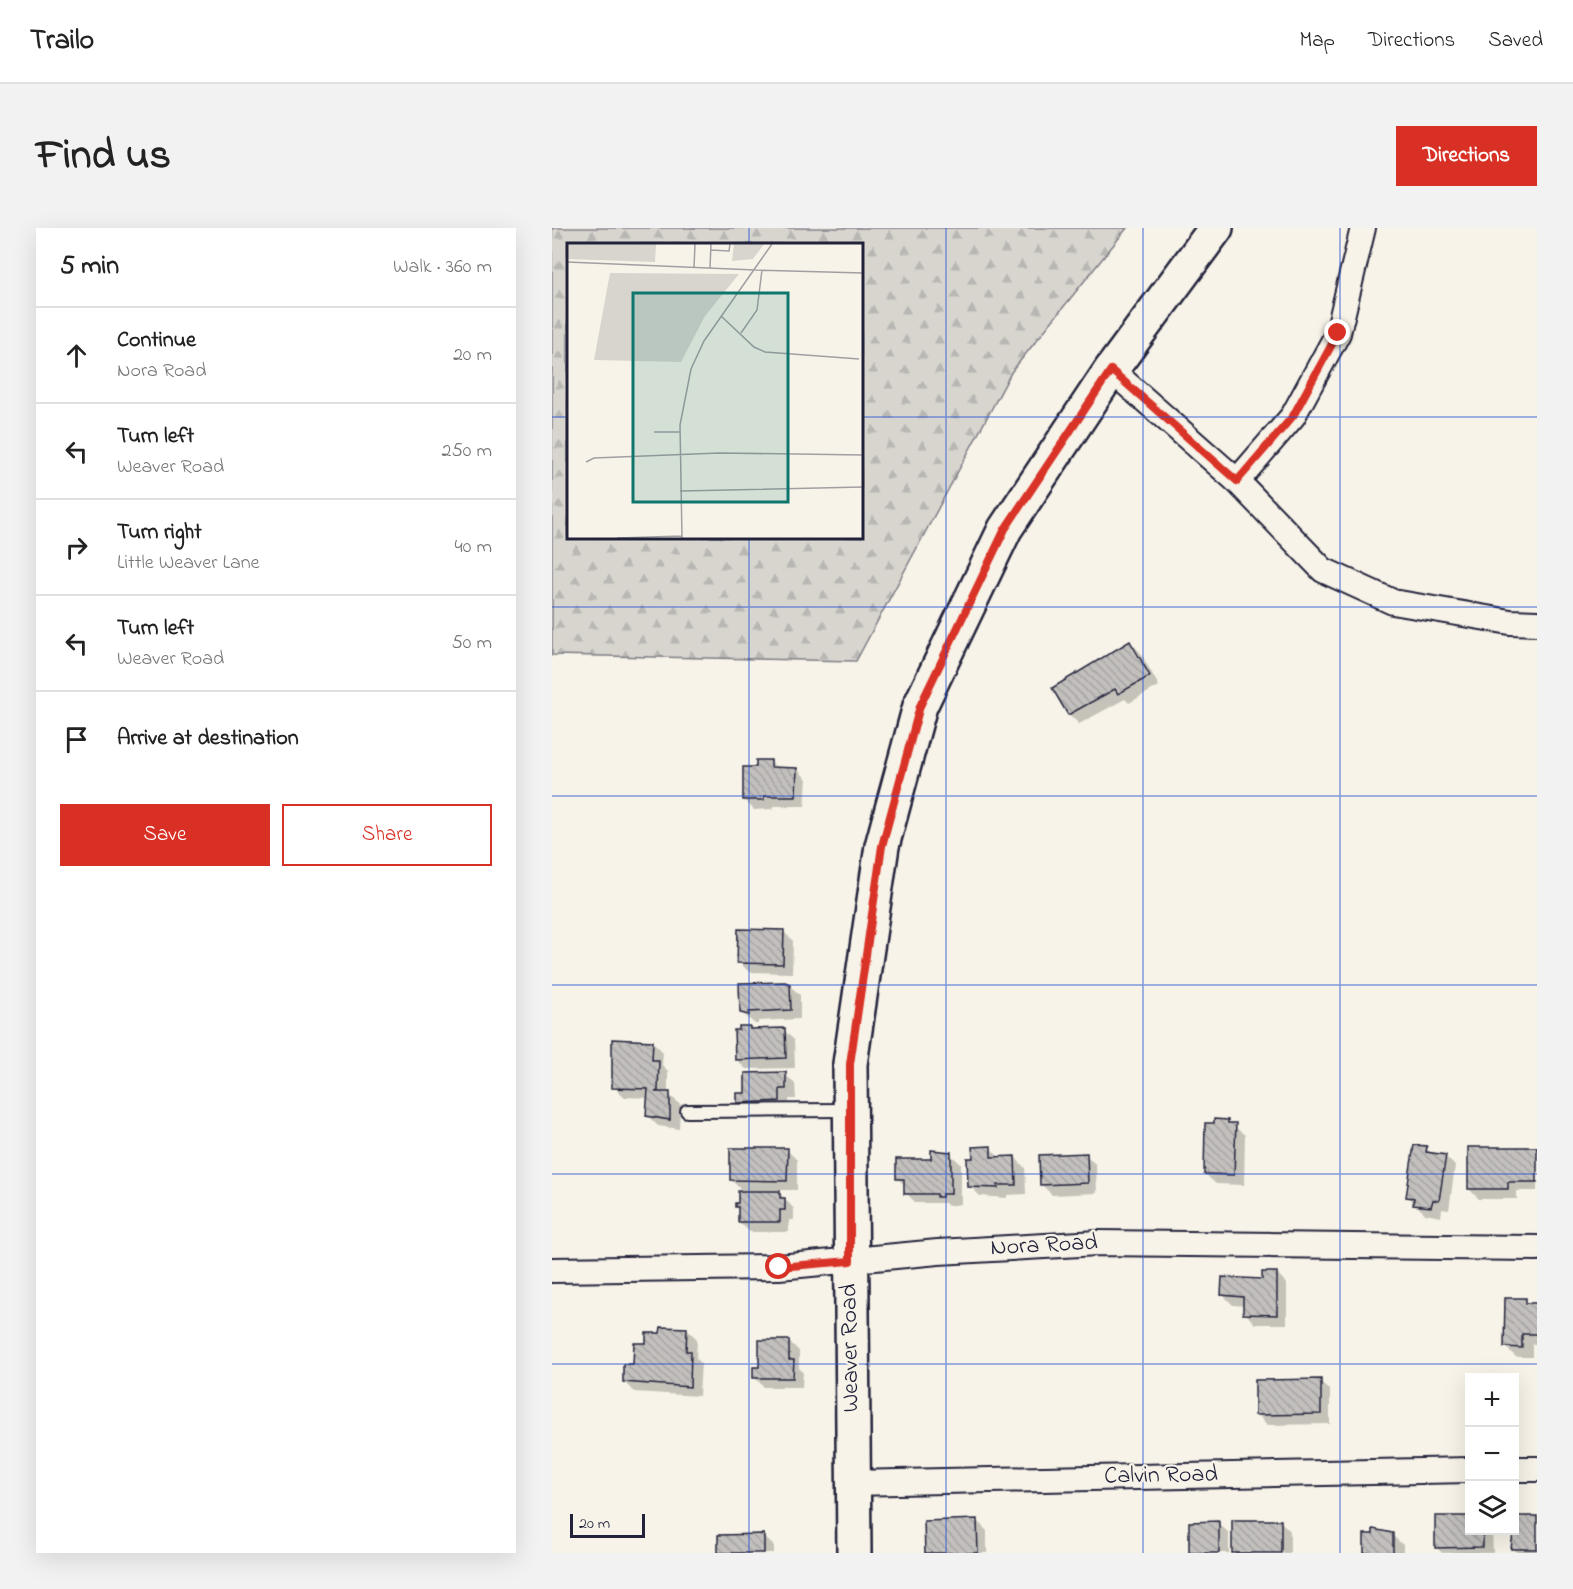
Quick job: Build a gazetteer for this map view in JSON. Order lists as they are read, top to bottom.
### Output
{
  "streets": {
    "main road": ["Weaver Road"],
    "street": ["Nora Road", "Calvin Road"]
  },
  "crossings": [
    ["Nora Road", "Weaver Road"],
    ["Weaver Road", "Calvin Road"]
  ],
  "scale_bar": "20 m",
  "page": {
    "header": "Trailo",
    "nav": ["Map", "Directions", "Saved"],
    "title": "Find us",
    "buttons": [
      "Directions",
      ["Save", "Share"]
    ],
    "heading": ["5 min", "Walk · 360 m"],
    "list": [
      ["Continue", "Nora Road", "20 m"],
      ["Turn left", "Weaver Road", "250 m"],
      ["Turn right", "Little Weaver Lane", "40 m"],
      ["Turn left", "Weaver Road", "50 m"],
      "Arrive at destination"
    ],
    "map_buttons": ["+", "−"],
    "scale": "20 m"
  }
}
